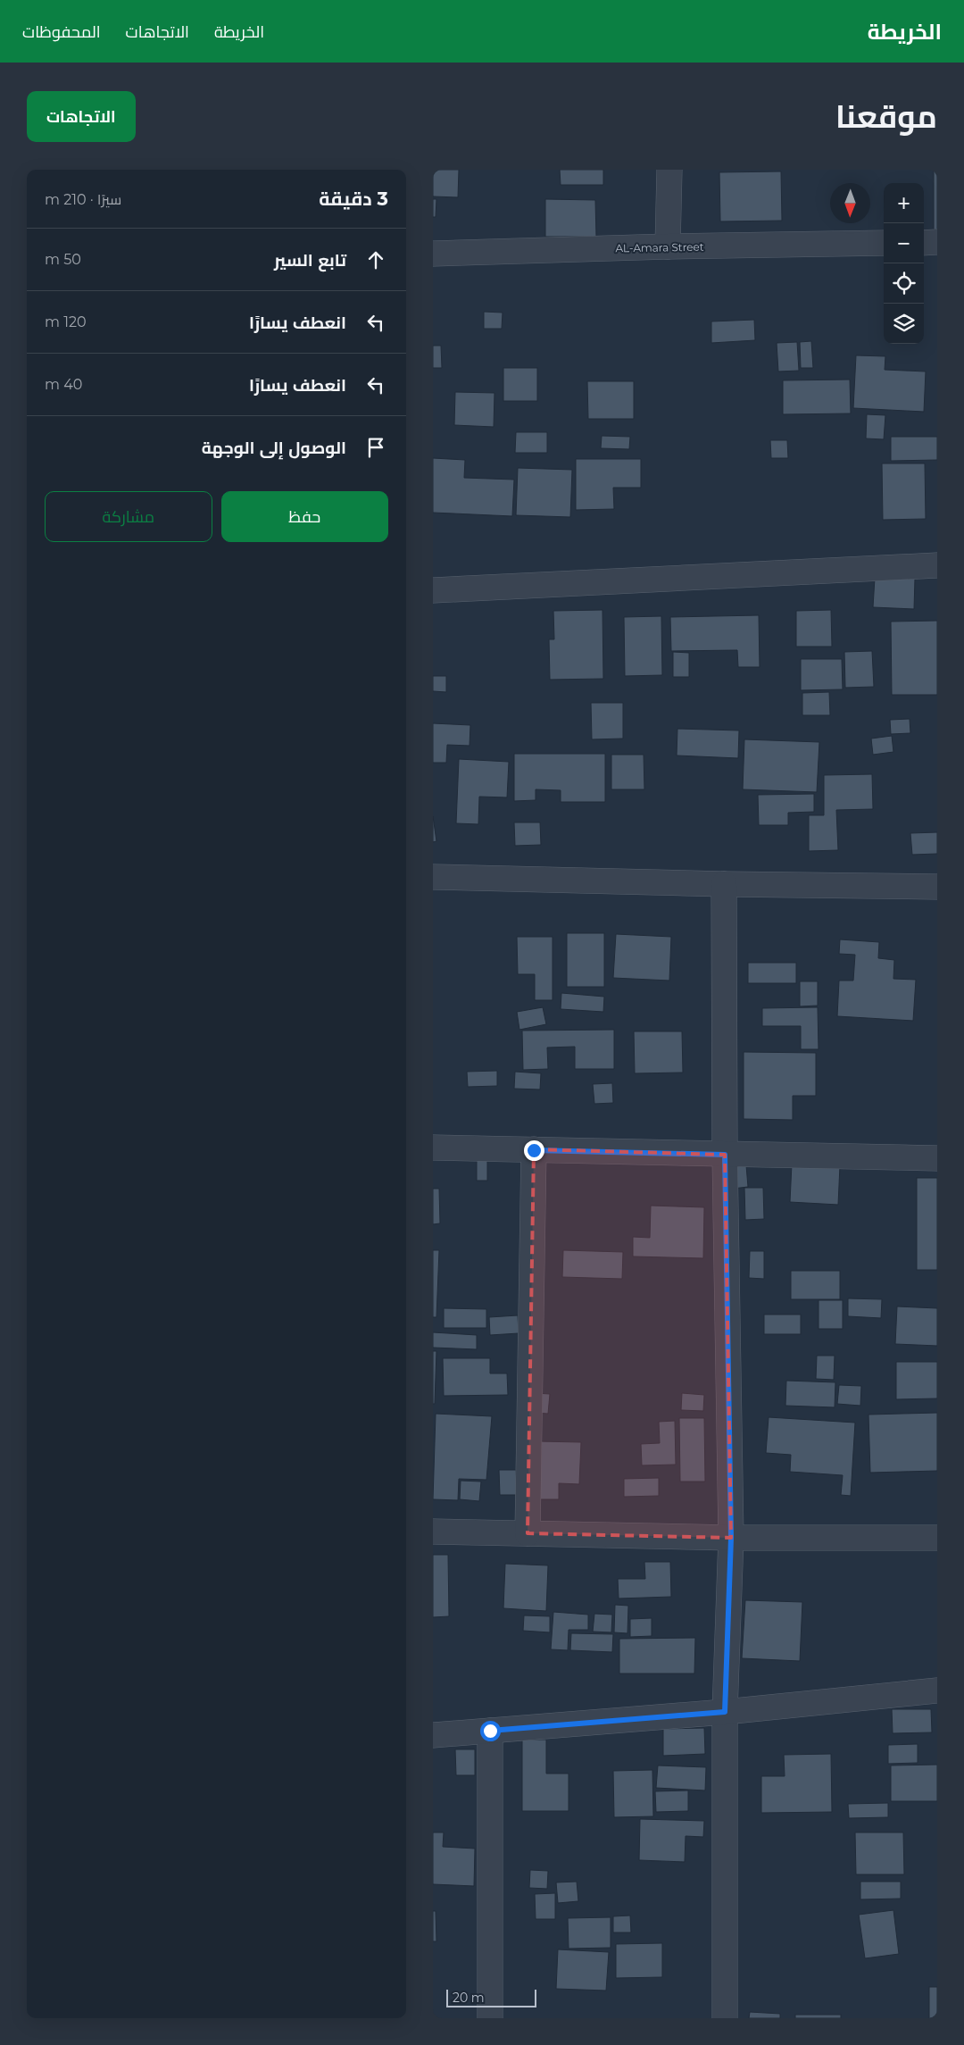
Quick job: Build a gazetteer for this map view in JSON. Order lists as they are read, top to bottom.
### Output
{
  "streets": {
    "street": ["AL-Amara Street"]
  },
  "scale_bar": "20 m",
  "north": "bottom",
  "page": {
    "header": "الخريطة",
    "nav": ["الخريطة", "الاتجاهات", "المحفوظات"],
    "title": "موقعنا",
    "buttons": [
      "الاتجاهات",
      ["حفظ", "مشاركة"]
    ],
    "heading": ["3 دقيقة", "سيرًا · 210 m"],
    "map_buttons": ["+", "−"],
    "list": [
      ["تابع السير", "50 m"],
      ["انعطف يسارًا", "120 m"],
      ["انعطف يسارًا", "40 m"],
      "الوصول إلى الوجهة"
    ],
    "scale": "20 m"
  }
}
